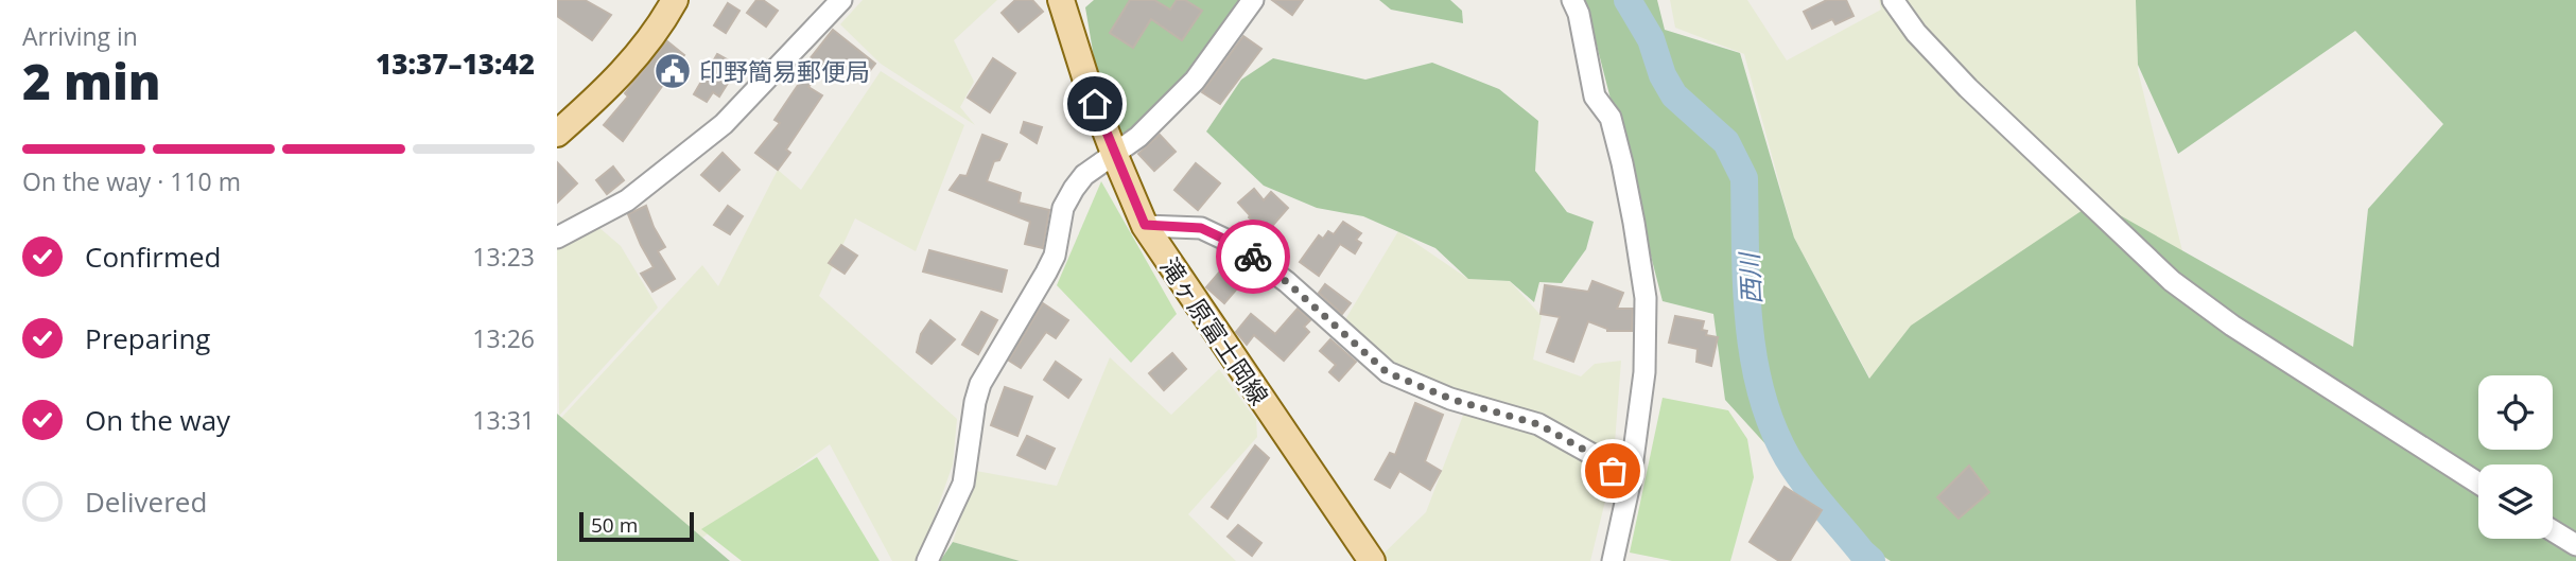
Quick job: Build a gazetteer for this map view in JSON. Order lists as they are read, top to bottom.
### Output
{
  "streets": {
    "main road": ["滝ヶ原富士岡線"]
  },
  "water": ["西川"],
  "places": {
    "public building": ["印野簡易郵便局"]
  },
  "scale_bar": "50 m",
  "page": {
    "heading": ["2 min", "Arriving in", "13:37–13:42"],
    "bar": "On the way · 110 m",
    "list": [
      ["Confirmed", "13:23"],
      ["Preparing", "13:26"],
      ["On the way", "13:31"],
      "Delivered"
    ],
    "scale": "50 m"
  }
}
